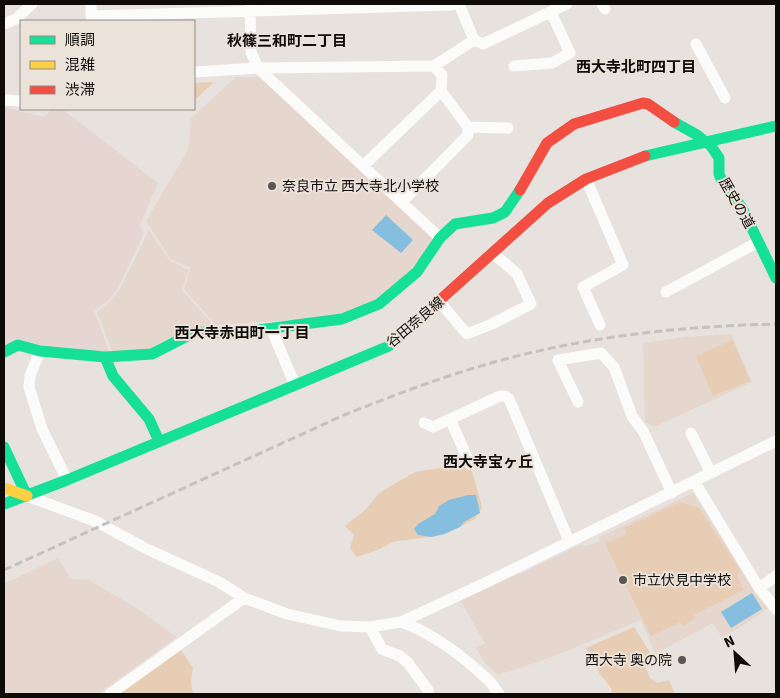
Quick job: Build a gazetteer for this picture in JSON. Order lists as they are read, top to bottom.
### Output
{
  "streets": {
    "street": ["歴史の道", "谷田奈良線"]
  },
  "crossings": [
    ["歴史の道", "谷田奈良線"]
  ],
  "districts": [
    "秋篠三和町二丁目",
    "西大寺北町四丁目",
    "西大寺赤田町一丁目",
    "西大寺宝ヶ丘"
  ],
  "places": ["奈良市立 西大寺北小学校", "市立伏見中学校", "西大寺 奥の院"],
  "legend": ["順調", "混雑", "渋滞"],
  "north": "top left"
}
